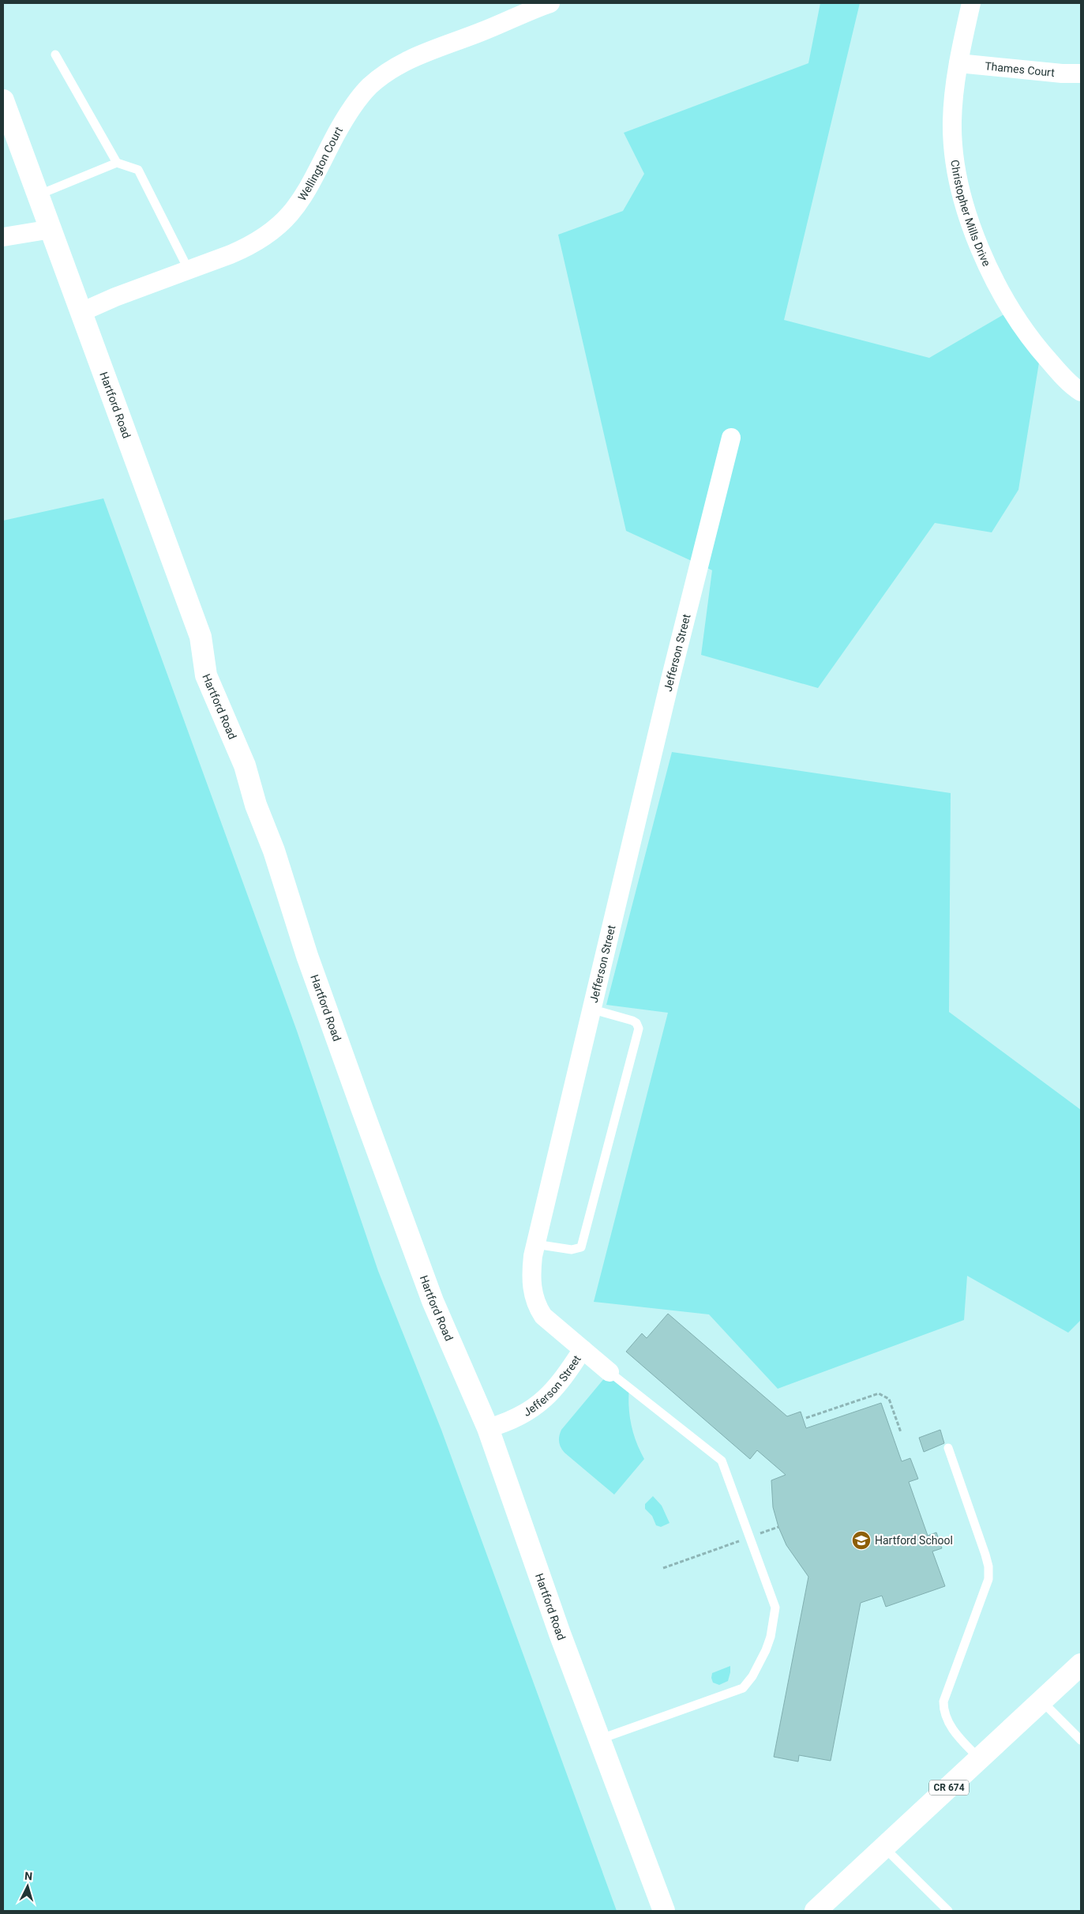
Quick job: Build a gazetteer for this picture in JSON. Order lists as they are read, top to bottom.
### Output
{
  "streets": {
    "street": [
      "Thames Court",
      "Wellington Court",
      "Christopher Mills Drive",
      "Hartford Road",
      "Jefferson Street",
      "CR 674"
    ]
  },
  "crossings": [
    ["Thames Court", "Christopher Mills Drive"],
    ["Wellington Court", "Hartford Road"],
    ["Hartford Road", "Jefferson Street"]
  ],
  "places": {
    "school or university": ["Hartford School"]
  },
  "north": "top"
}
